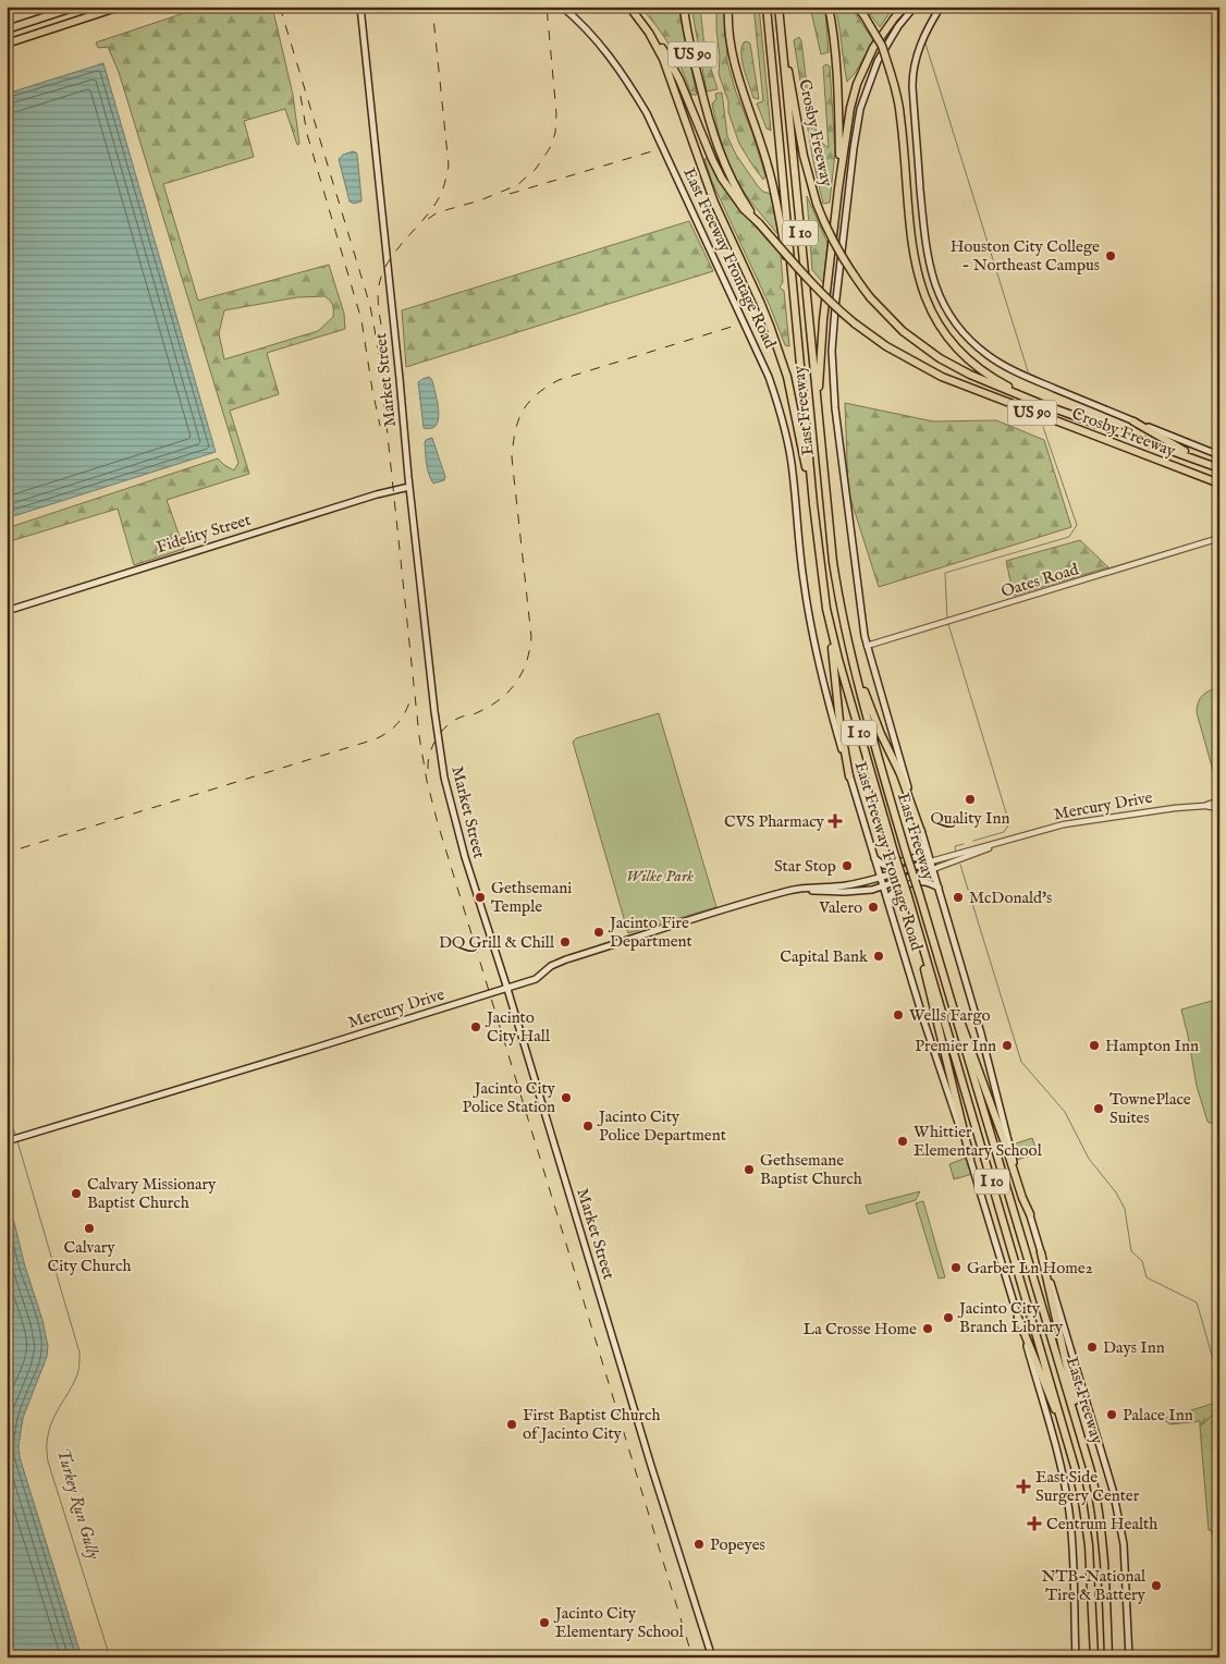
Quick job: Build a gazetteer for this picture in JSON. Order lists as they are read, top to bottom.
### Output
{
  "streets": {
    "highway": [
      "US 90",
      "Crosby Freeway",
      "I 10",
      "East Freeway"
    ],
    "main road": [
      "East Freeway Frontage Road",
      "Market Street",
      "Fidelity Street",
      "Mercury Drive"
    ],
    "street": ["Oates Road"]
  },
  "crossings": [
    ["Crosby Freeway", "East Freeway"],
    ["East Freeway Frontage Road", "Mercury Drive"],
    ["Market Street", "Fidelity Street"],
    ["Market Street", "Mercury Drive"]
  ],
  "water": ["Turkey Run Gully"],
  "parks": ["Wilke Park"],
  "places": {
    "other": [
      "Houston City College - Northeast Campus",
      "Quality Inn",
      "Star Stop",
      "Gethsemani Temple",
      "McDonald's",
      "Valero",
      "Jacinto Fire Department",
      "DQ Grill & Chill",
      "Capital Bank",
      "Wells Fargo",
      "Jacinto City Hall",
      "Premier Inn",
      "Hampton Inn",
      "Jacinto City Police Station",
      "TownePlace Suites",
      "Jacinto City Police Department",
      "Whittier Elementary School",
      "Gethsemane Baptist Church",
      "Calvary Missionary Baptist Church",
      "Calvary City Church",
      "Garber Ln Home2",
      "Jacinto City Branch Library",
      "La Crosse Home",
      "Days Inn",
      "Palace Inn",
      "First Baptist Church of Jacinto City",
      "Popeyes",
      "NTB-National Tire & Battery",
      "Jacinto City Elementary School"
    ],
    "health": ["CVS Pharmacy", "East Side Surgery Center", "Centrum Health"]
  }
}
